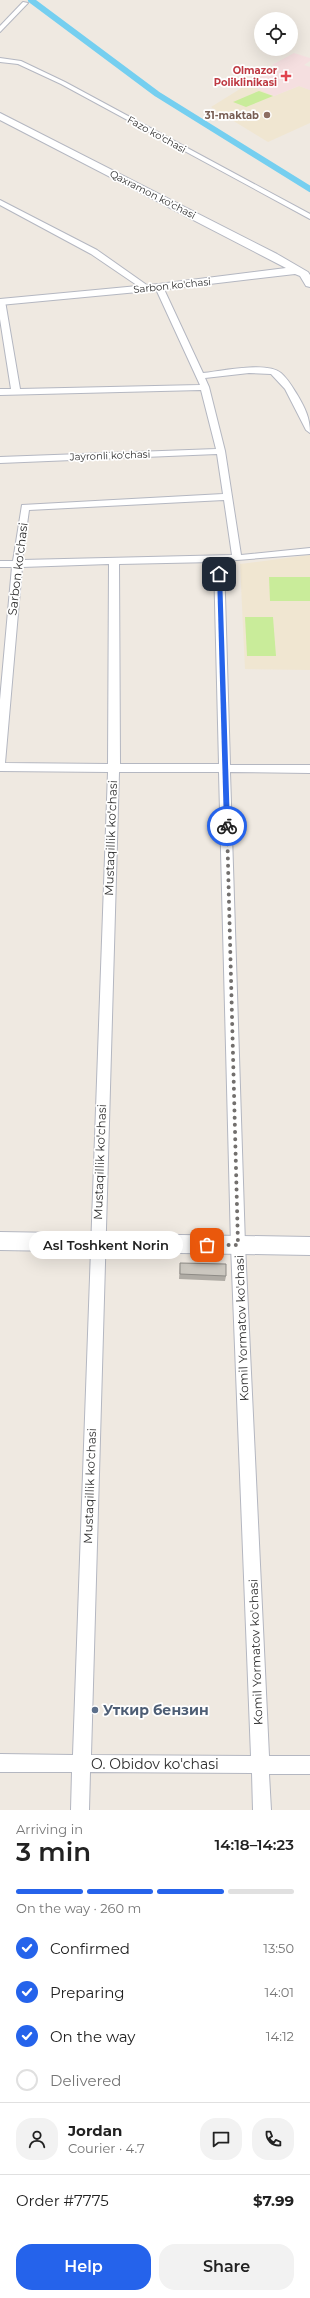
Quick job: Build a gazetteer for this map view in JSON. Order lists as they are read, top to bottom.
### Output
{
  "streets": {
    "street": [
      "Fazo ko'chasi",
      "Qaxramon ko'chasi",
      "Sarbon ko'chasi",
      "Jayronli ko'chasi",
      "Mustaqillik ko'chasi",
      "Komil Yormatov ko'chasi",
      "O. Obidov ko'chasi"
    ]
  },
  "crossings": [
    ["Qaxramon ko'chasi", "Sarbon ko'chasi"],
    ["Mustaqillik ko'chasi", "O. Obidov ko'chasi"],
    ["Komil Yormatov ko'chasi", "O. Obidov ko'chasi"]
  ],
  "places": {
    "health": ["Olmazor Poliklinikasi"],
    "other": ["31-maktab", "Asl Toshkent Norin", "Уткир бензин"]
  },
  "page": {
    "bubble": "Asl Toshkent Norin",
    "heading": ["3 min", "Arriving in", "14:18–14:23"],
    "panel": [
      "Jordan",
      "Courier · 4.7",
      "Order #7775",
      "$7.99"
    ],
    "bar": "On the way · 260 m",
    "list": [
      ["Confirmed", "13:50"],
      ["Preparing", "14:01"],
      ["On the way", "14:12"],
      "Delivered"
    ],
    "buttons": ["Help", "Share"]
  }
}
